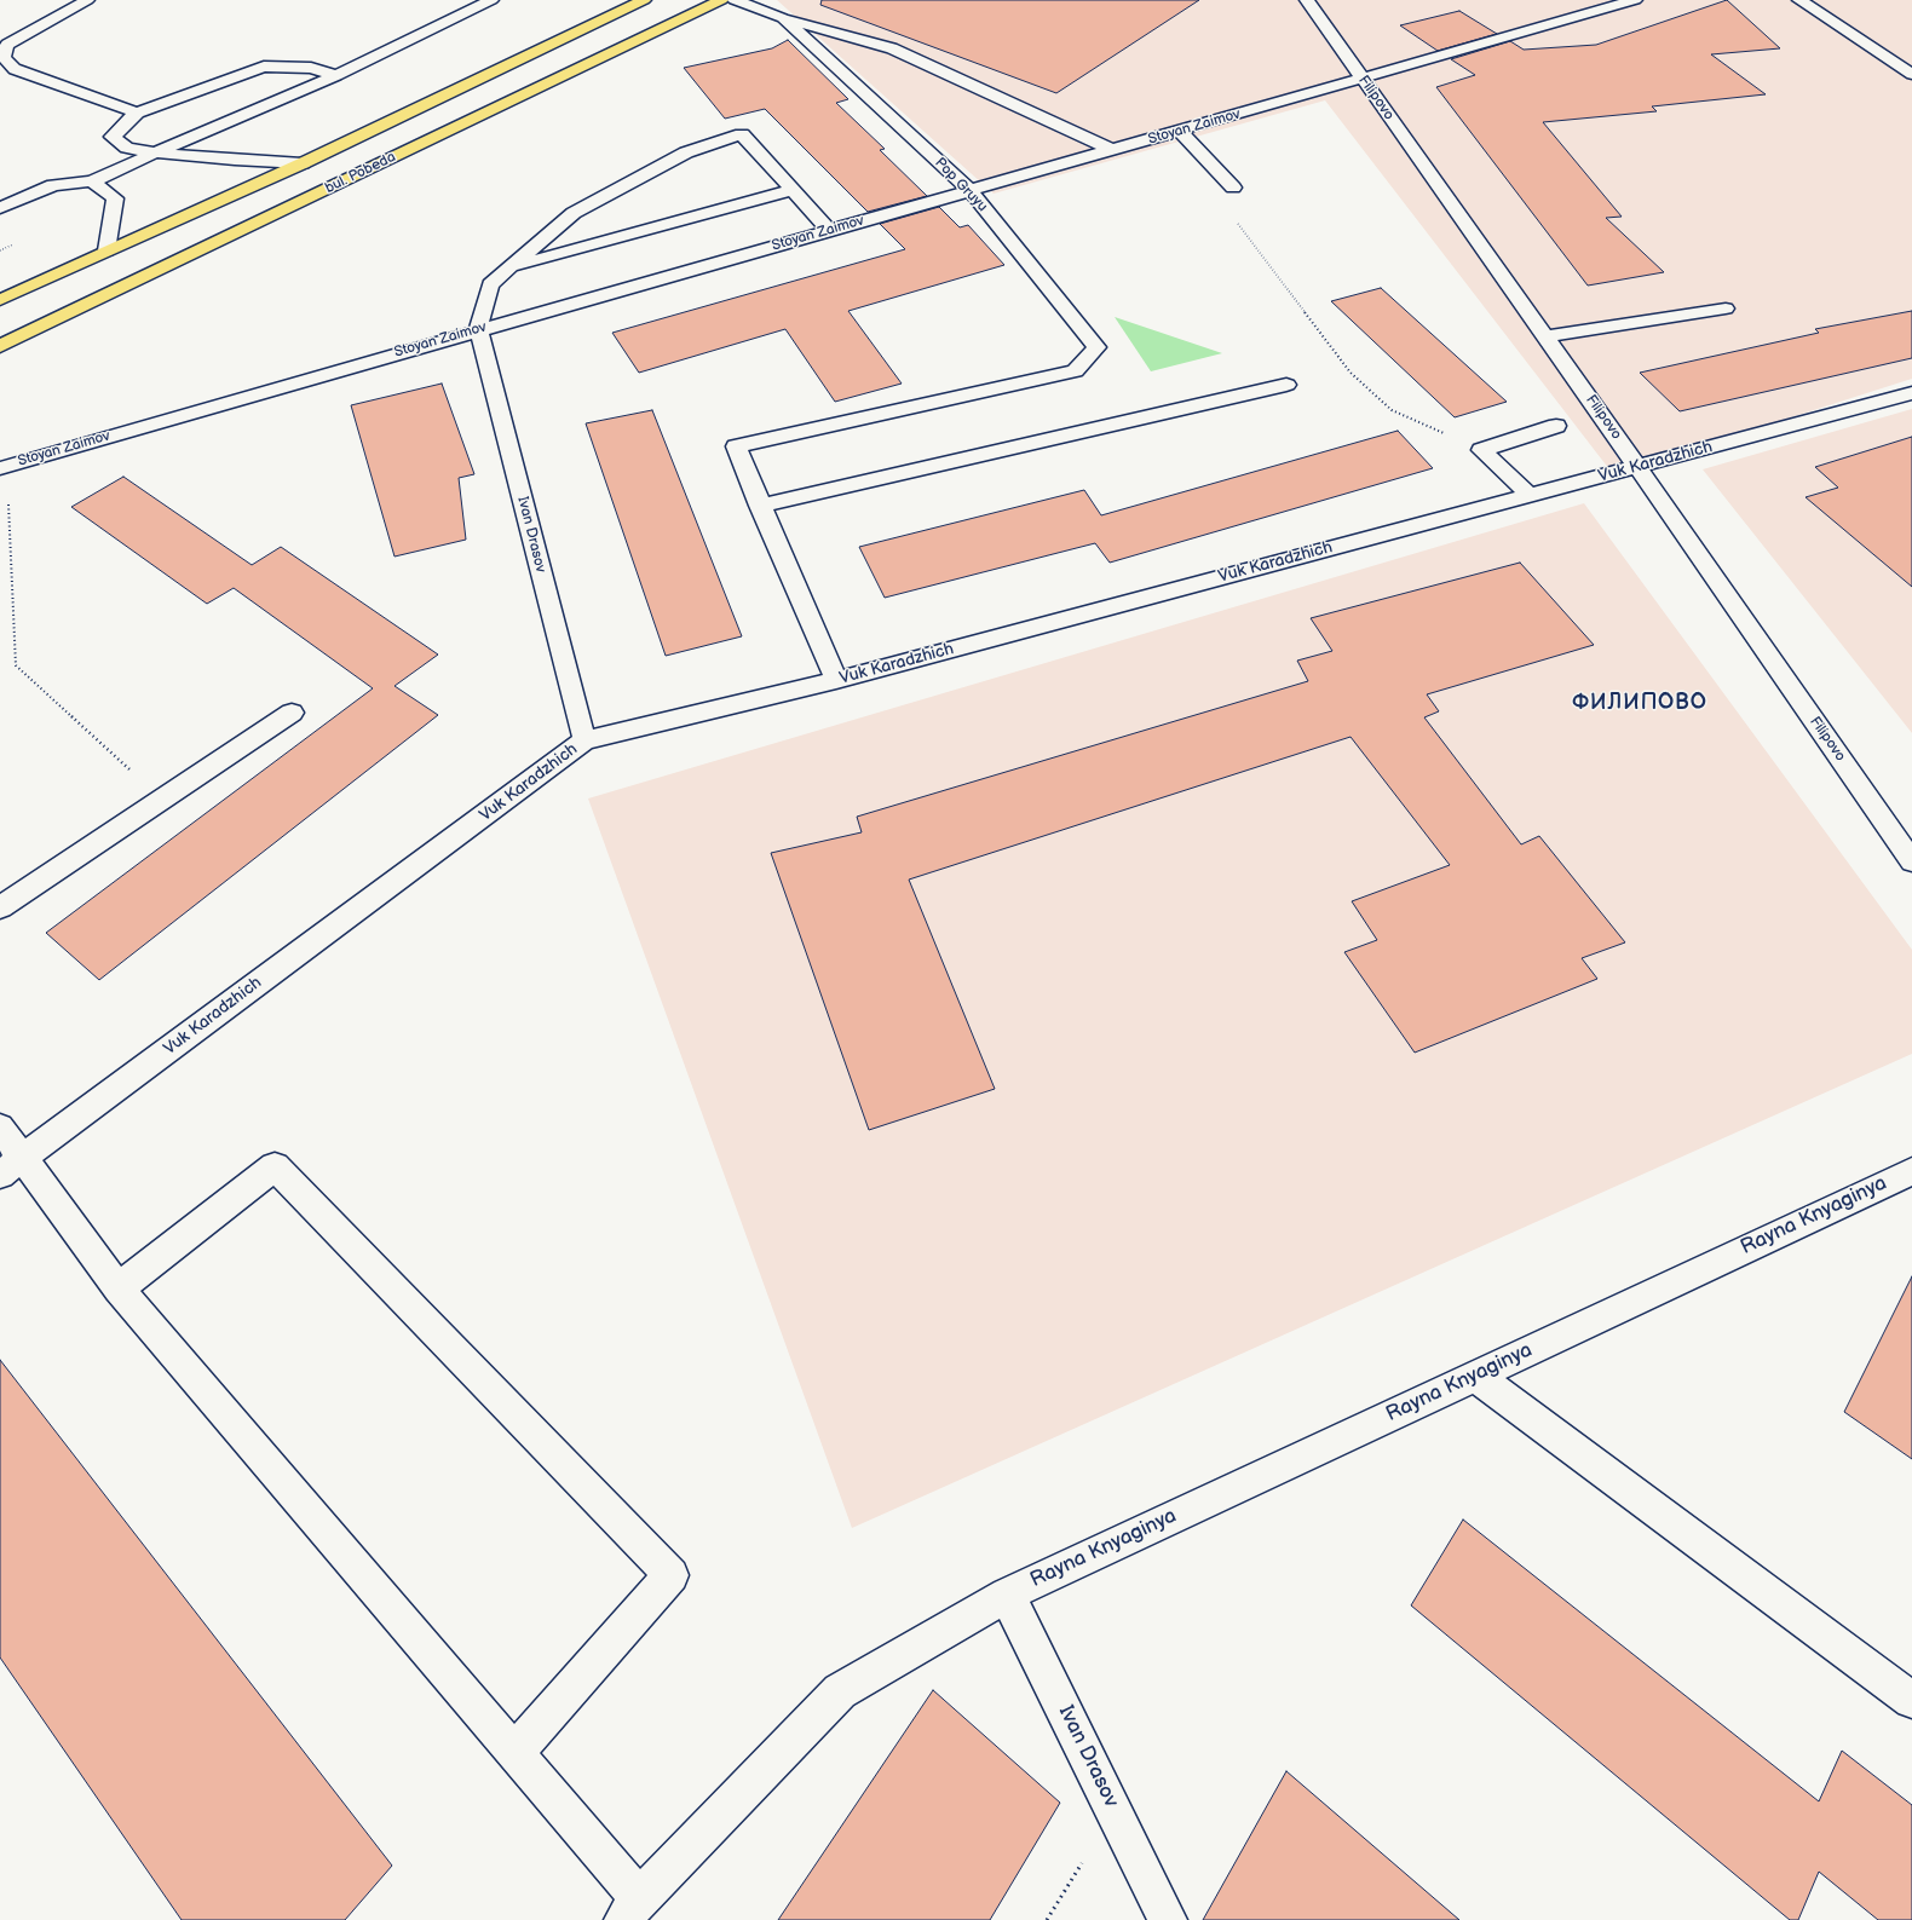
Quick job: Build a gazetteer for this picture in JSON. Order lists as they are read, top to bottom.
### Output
{
  "streets": {
    "main road": ["bul. Pobeda"],
    "street": [
      "Filipovo",
      "Stoyan Zaimov",
      "Pop Gruyu",
      "Vuk Karadzhich",
      "Ivan Drasov",
      "Rayna Knyaginya"
    ]
  },
  "crossings": [
    ["Filipovo", "Stoyan Zaimov"],
    ["Filipovo", "Vuk Karadzhich"],
    ["Stoyan Zaimov", "Pop Gruyu"],
    ["Stoyan Zaimov", "Ivan Drasov"],
    ["Vuk Karadzhich", "Ivan Drasov"],
    ["Ivan Drasov", "Rayna Knyaginya"]
  ],
  "districts": ["ФИЛИПОВО"]
}
